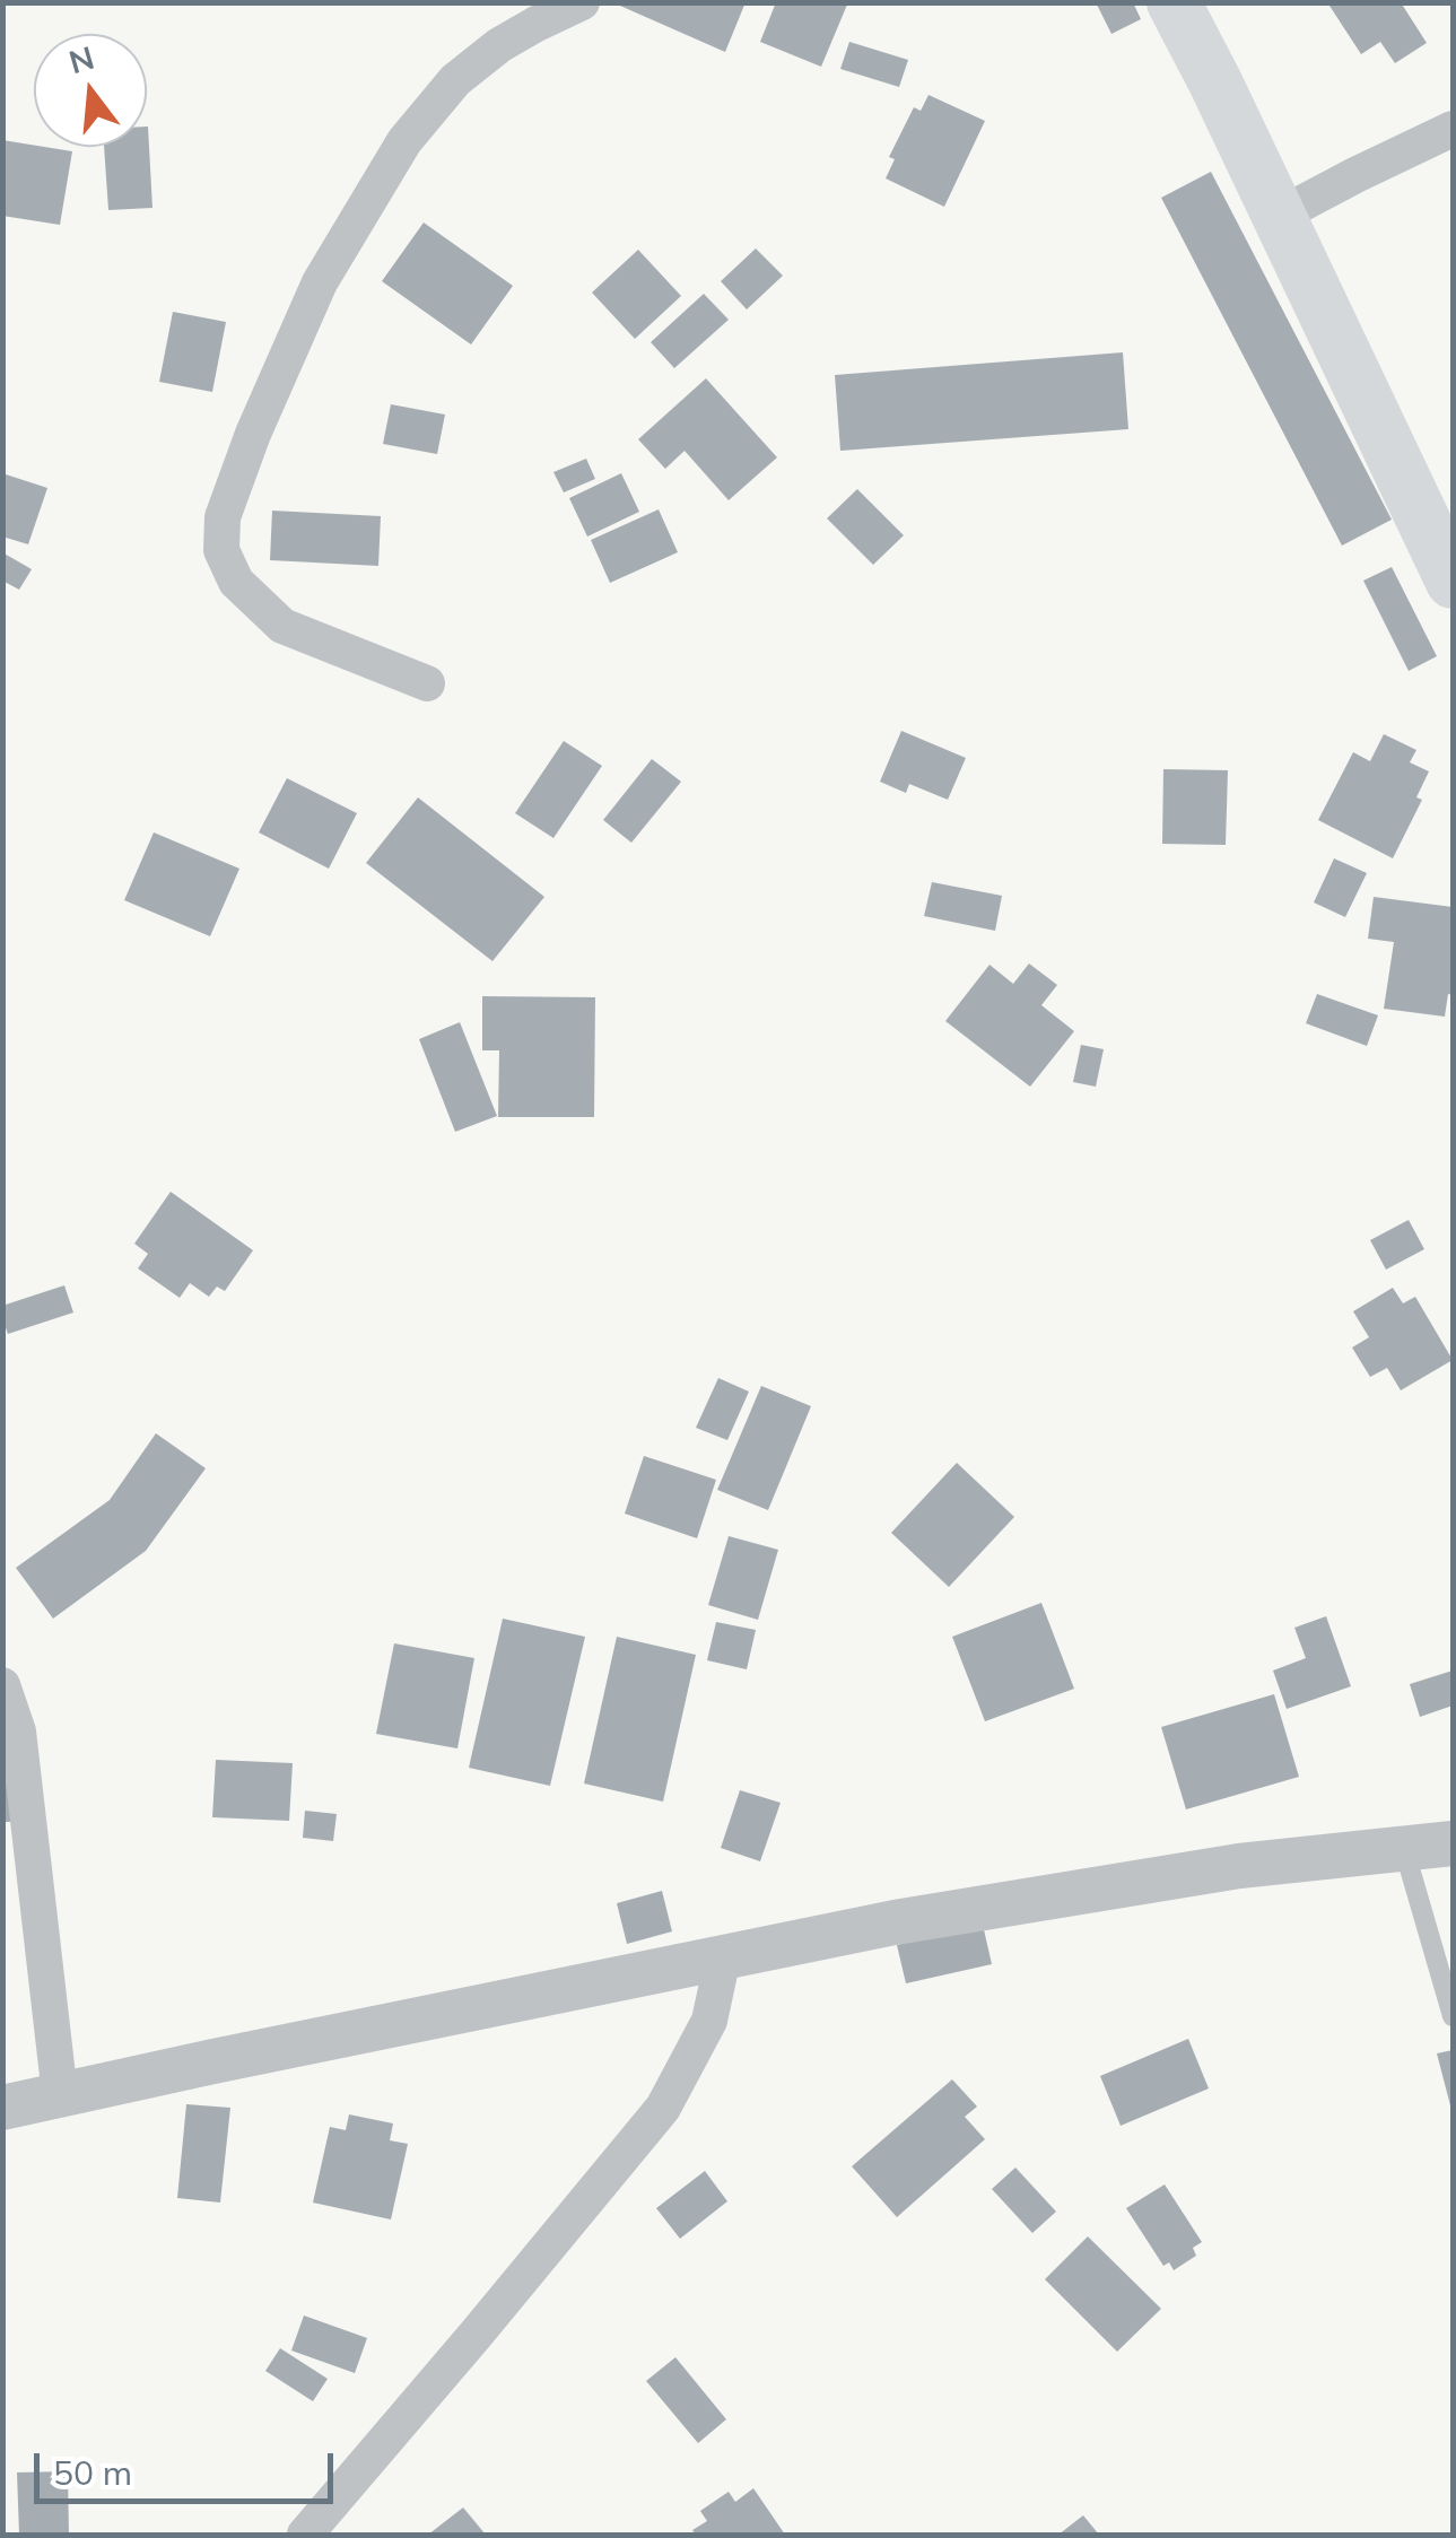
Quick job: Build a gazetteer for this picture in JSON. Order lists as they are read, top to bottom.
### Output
{
  "scale_bar": "50 m",
  "north": "top"
}
